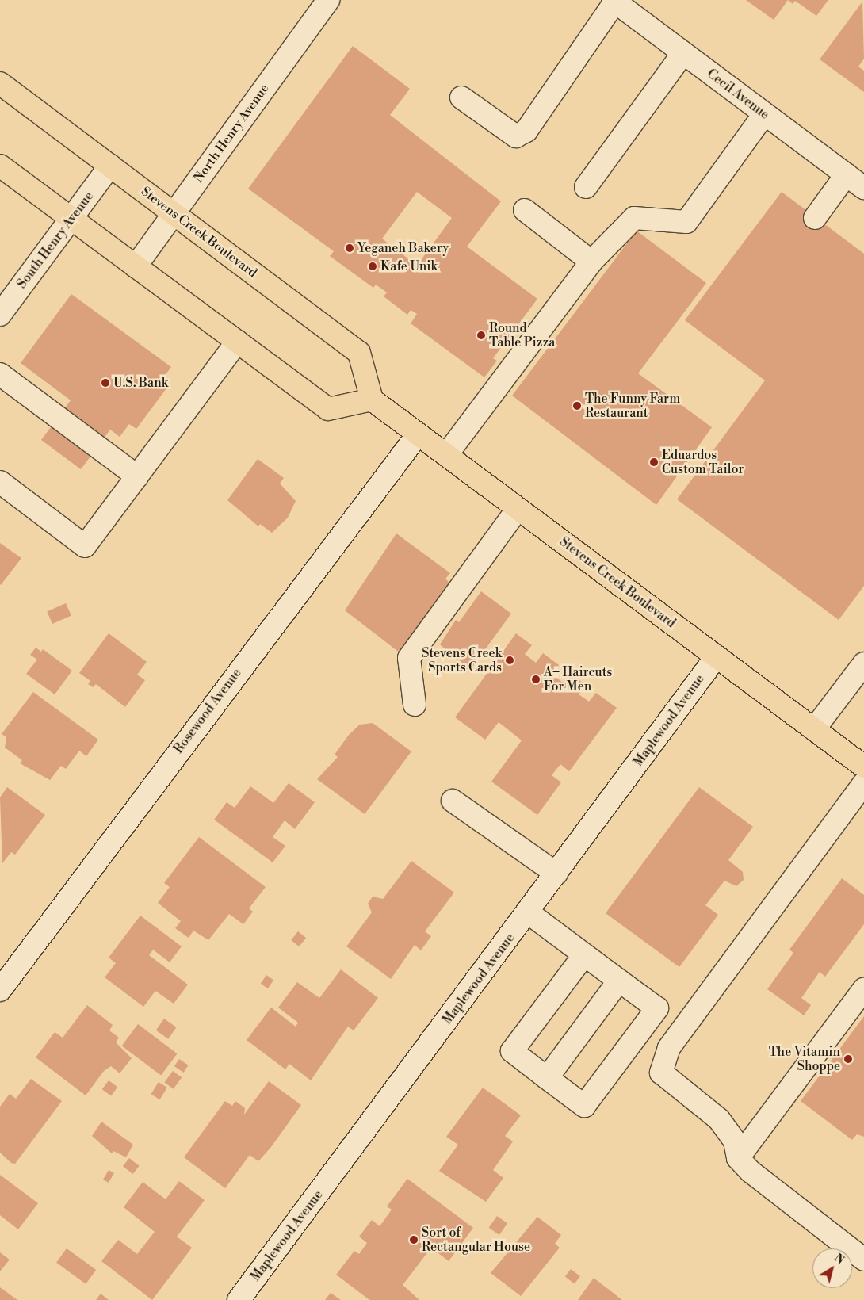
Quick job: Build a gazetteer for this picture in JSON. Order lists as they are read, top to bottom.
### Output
{
  "streets": {
    "main road": ["Stevens Creek Boulevard"],
    "street": [
      "Cecil Avenue",
      "North Henry Avenue",
      "South Henry Avenue",
      "Rosewood Avenue",
      "Maplewood Avenue"
    ]
  },
  "crossings": [
    ["North Henry Avenue", "Stevens Creek Boulevard"],
    ["Stevens Creek Boulevard", "South Henry Avenue"],
    ["Stevens Creek Boulevard", "Rosewood Avenue"],
    ["Stevens Creek Boulevard", "Maplewood Avenue"]
  ],
  "places": [
    "Yeganeh Bakery",
    "Kafe Unik",
    "Round Table Pizza",
    "U.S. Bank",
    "The Funny Farm Restaurant",
    "Eduardos Custom Tailor",
    "Stevens Creek Sports Cards",
    "A+ Haircuts For Men",
    "The Vitamin Shoppe",
    "Sort of Rectangular House"
  ],
  "north": "top right"
}
